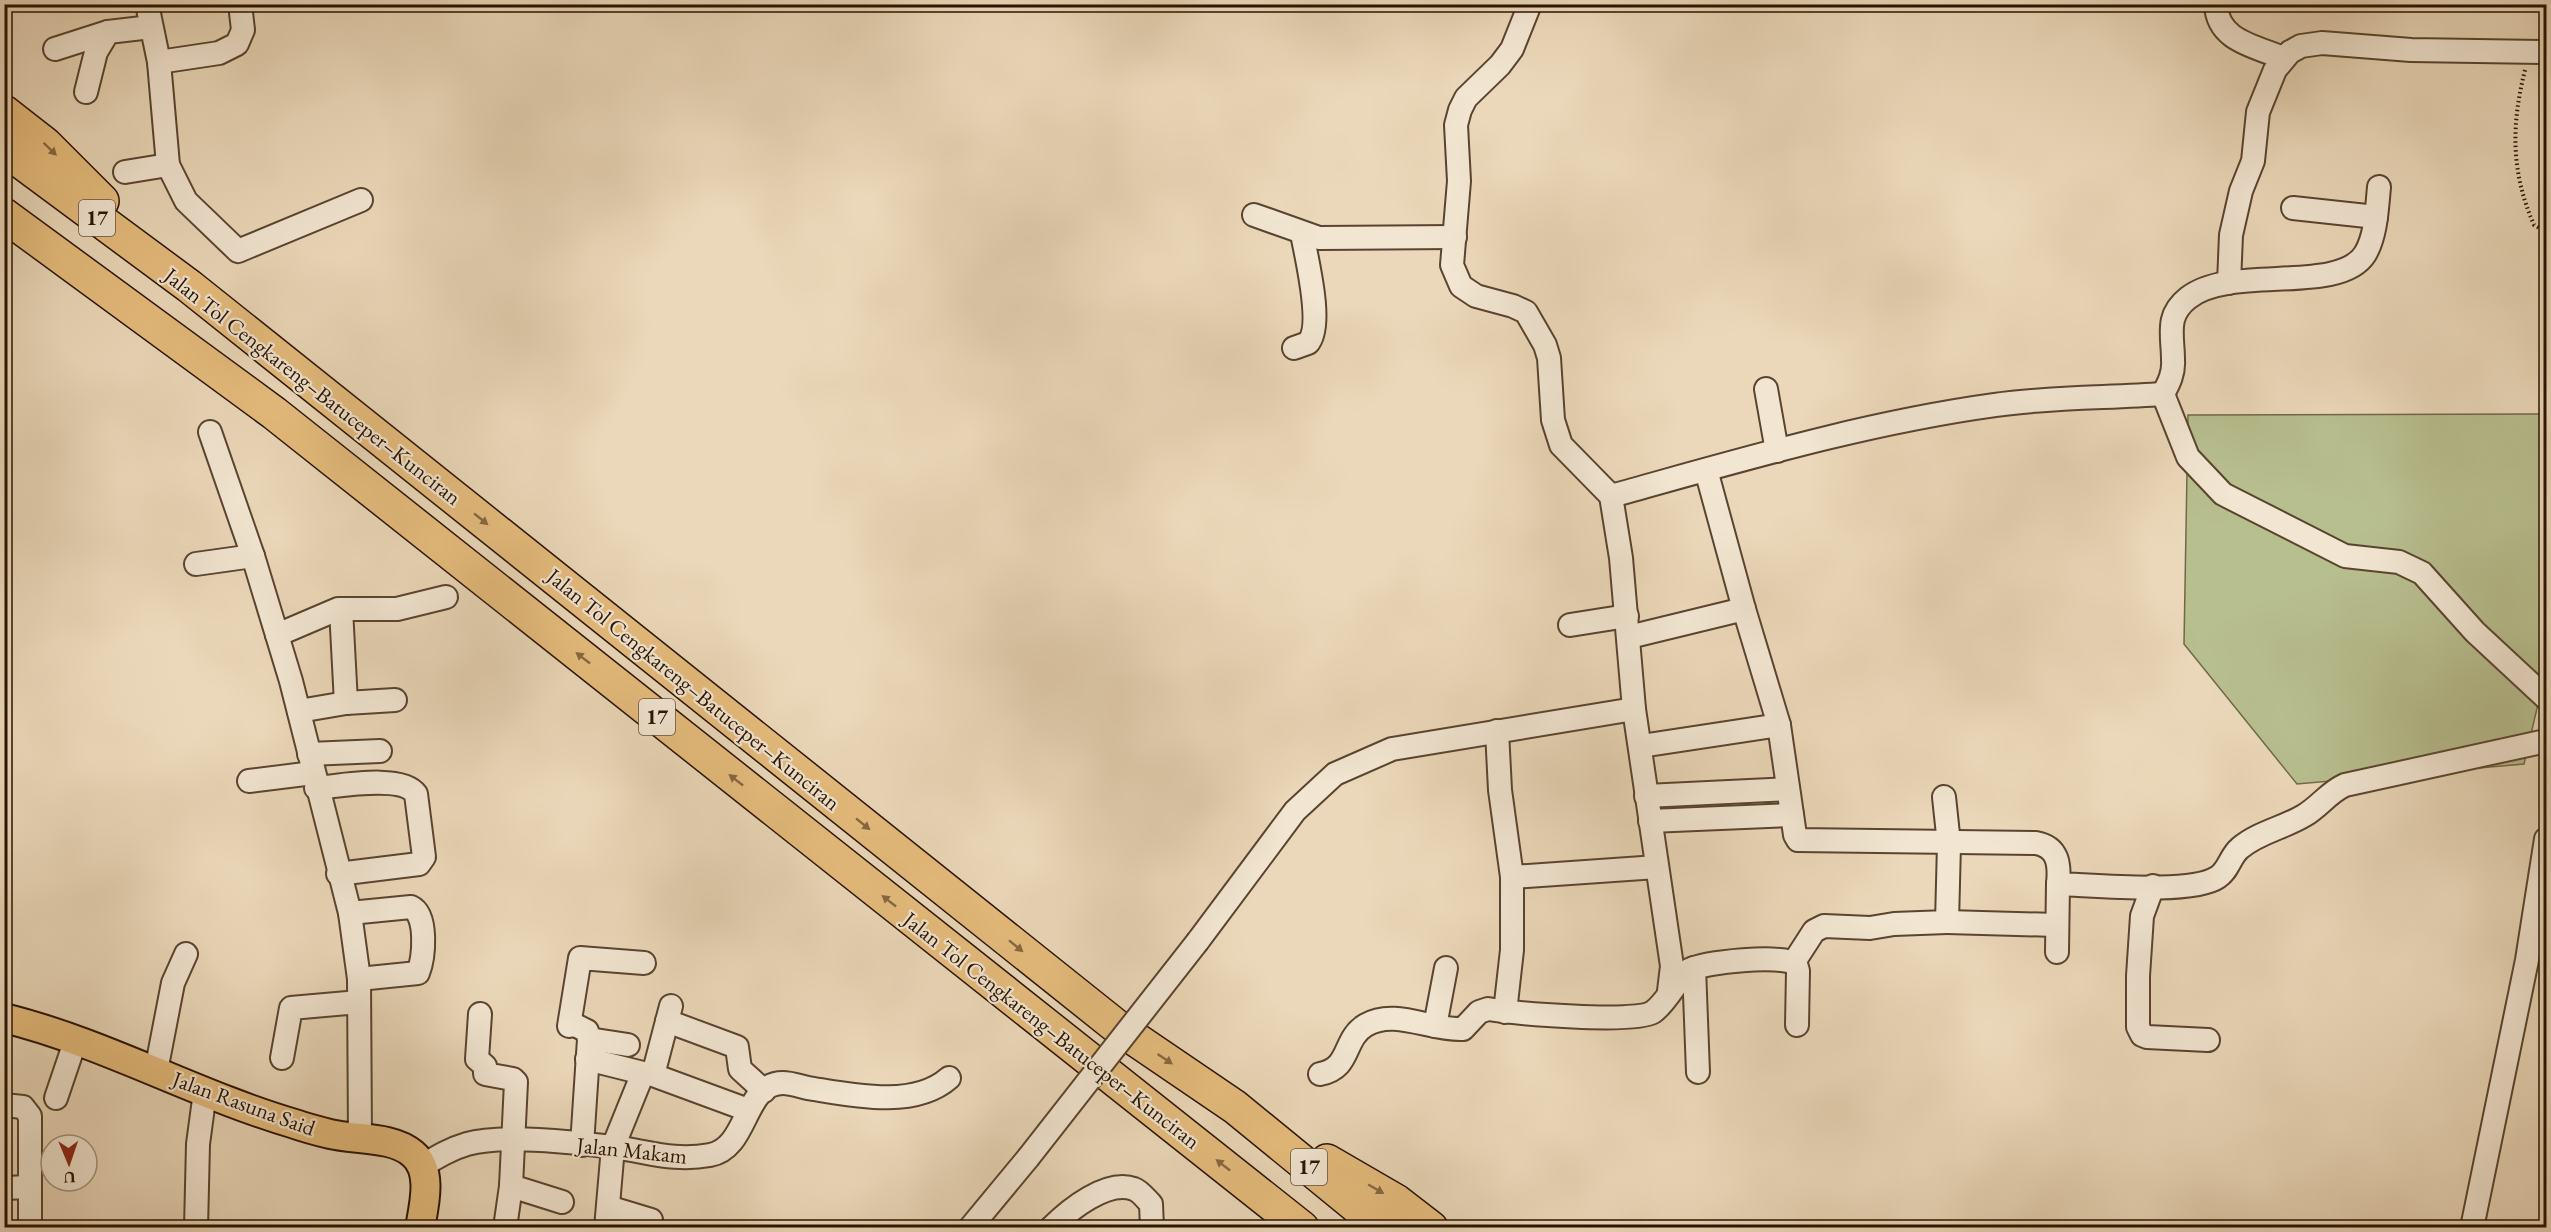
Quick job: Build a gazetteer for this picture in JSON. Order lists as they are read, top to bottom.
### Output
{
  "streets": {
    "highway": ["17", "Jalan Tol Cengkareng–Batuceper–Kunciran"],
    "main road": ["Jalan Rasuna Said"],
    "street": ["Jalan Makam"]
  },
  "crossings": [
    ["Jalan Rasuna Said", "Jalan Makam"]
  ],
  "north": "bottom"
}
